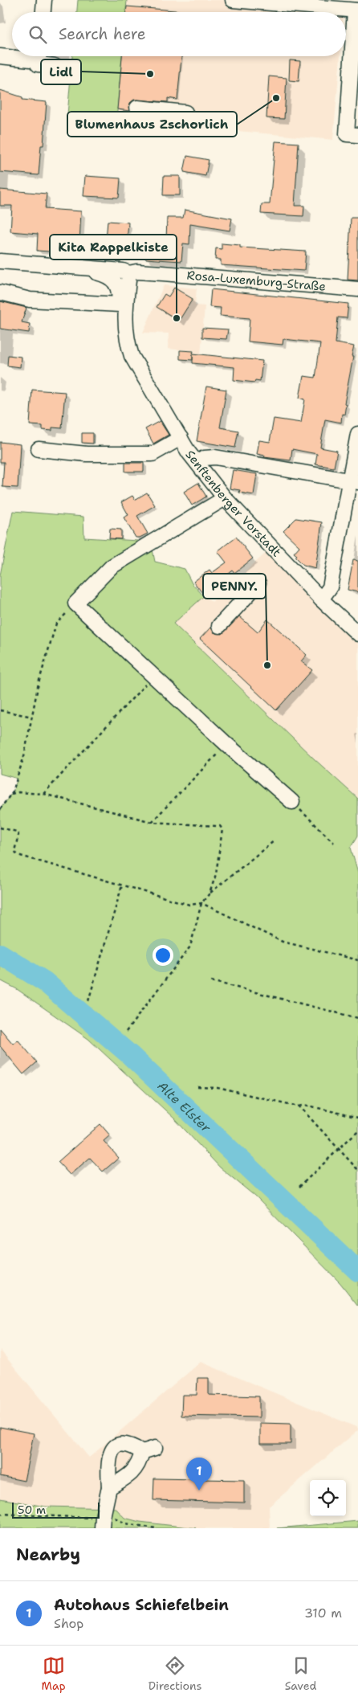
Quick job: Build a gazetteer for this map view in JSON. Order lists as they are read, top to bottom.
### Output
{
  "streets": {
    "street": ["Rosa-Luxemburg-Straße", "Senftenberger Vorstadt"]
  },
  "crossings": [
    ["Rosa-Luxemburg-Straße", "Senftenberger Vorstadt"]
  ],
  "water": ["Alte Elster"],
  "places": [
    "Lidl",
    "Blumenhaus Zschorlich",
    "Kita Rappelkiste",
    "PENNY."
  ],
  "scale_bar": "50 m",
  "page": {
    "search": "Search here",
    "pins": "1",
    "scale": "50 m",
    "heading": "Nearby",
    "list": [
      {
        "mark": "1",
        "name": "Autohaus Schiefelbein",
        "note": "Shop",
        "value": "310 m"
      }
    ],
    "nav": ["Map", "Directions", "Saved"]
  }
}
